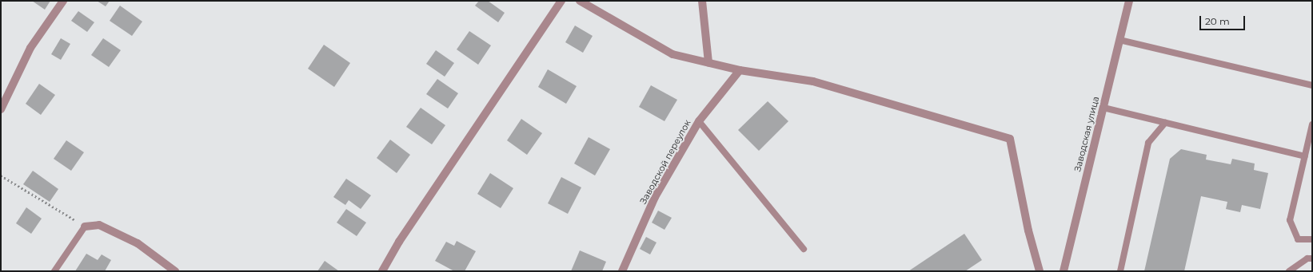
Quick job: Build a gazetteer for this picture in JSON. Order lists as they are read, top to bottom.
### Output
{
  "streets": {
    "street": ["Заводская улица", "Заводской переулок"]
  },
  "scale_bar": "20 m"
}
